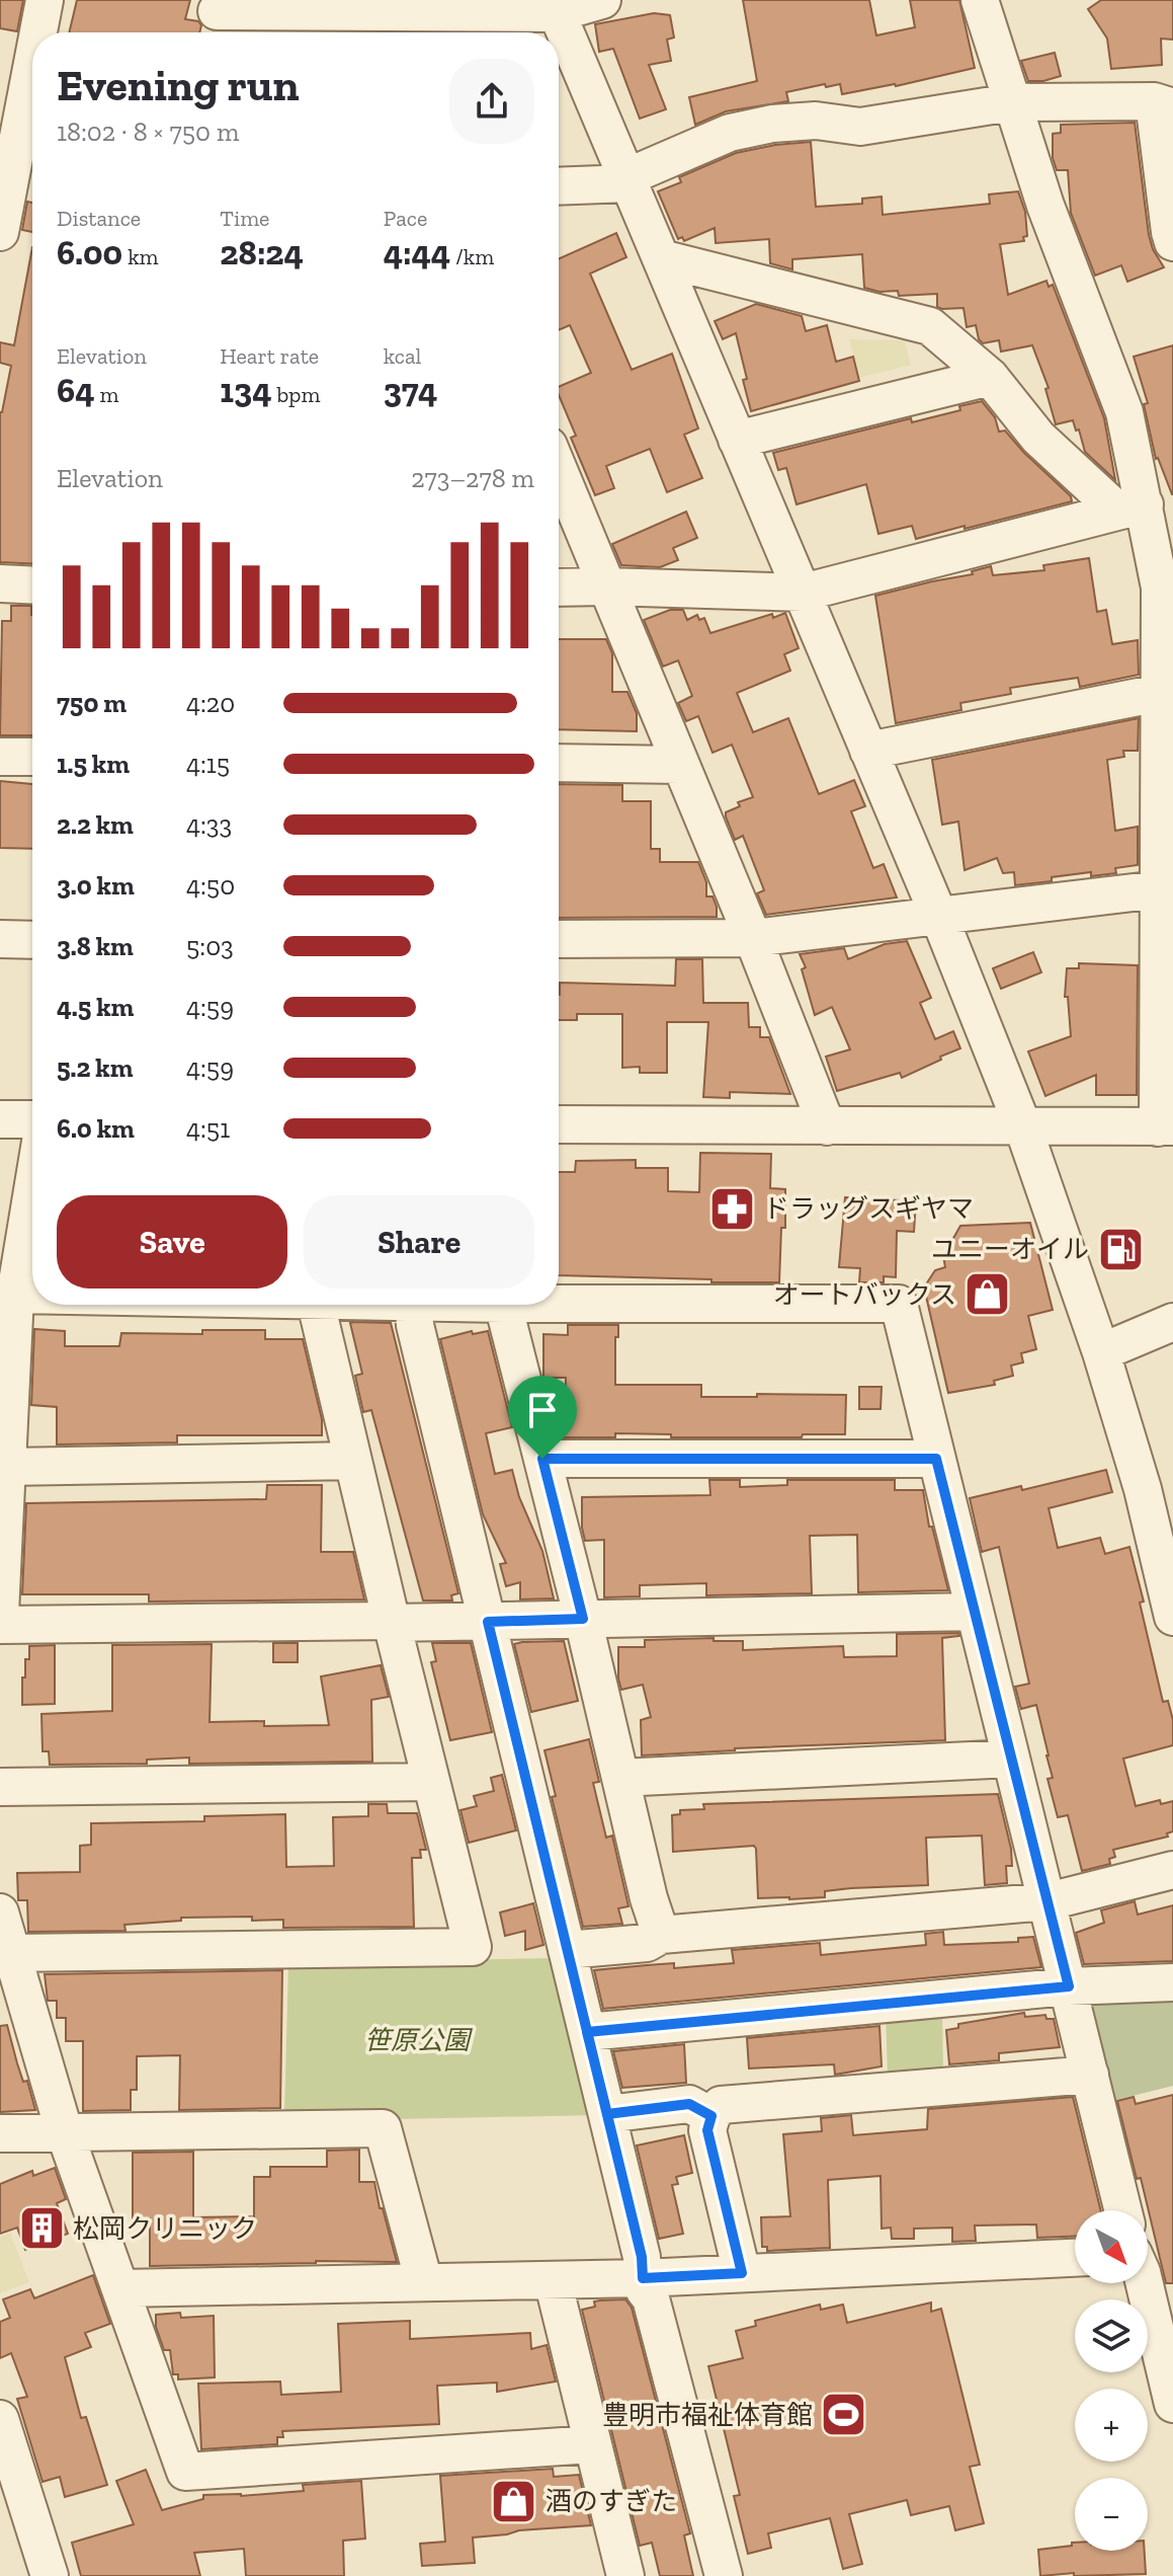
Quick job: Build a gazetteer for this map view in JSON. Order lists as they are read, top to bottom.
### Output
{
  "parks": ["笹原公園"],
  "places": {
    "pharmacy": ["ドラッグスギヤマ"],
    "fuel station": ["ユニーオイル"],
    "shop": ["オートバックス", "酒のすぎた"],
    "building": ["松岡クリニック"],
    "sports": ["豊明市福祉体育館"]
  },
  "north": "bottom right",
  "page": {
    "heading": ["Evening run", "18:02 · 8 × 750 m"],
    "stats": [
      ["Distance", "6.00 km"],
      ["Time", "28:24"],
      ["Pace", "4:44 /km"],
      ["Elevation", "64 m"],
      ["Heart rate", "134 bpm"],
      ["kcal", "374"]
    ],
    "chart": ["Elevation", "273–278 m"],
    "list": [
      {
        "name": "750 m",
        "note": "4:20"
      },
      {
        "name": "1.5 km",
        "note": "4:15"
      },
      {
        "name": "2.2 km",
        "note": "4:33"
      },
      {
        "name": "3.0 km",
        "note": "4:50"
      },
      {
        "name": "3.8 km",
        "note": "5:03"
      },
      {
        "name": "4.5 km",
        "note": "4:59"
      },
      {
        "name": "5.2 km",
        "note": "4:59"
      },
      {
        "name": "6.0 km",
        "note": "4:51"
      }
    ],
    "buttons": ["Save", "Share"],
    "map_buttons": ["+", "−"]
  }
}
